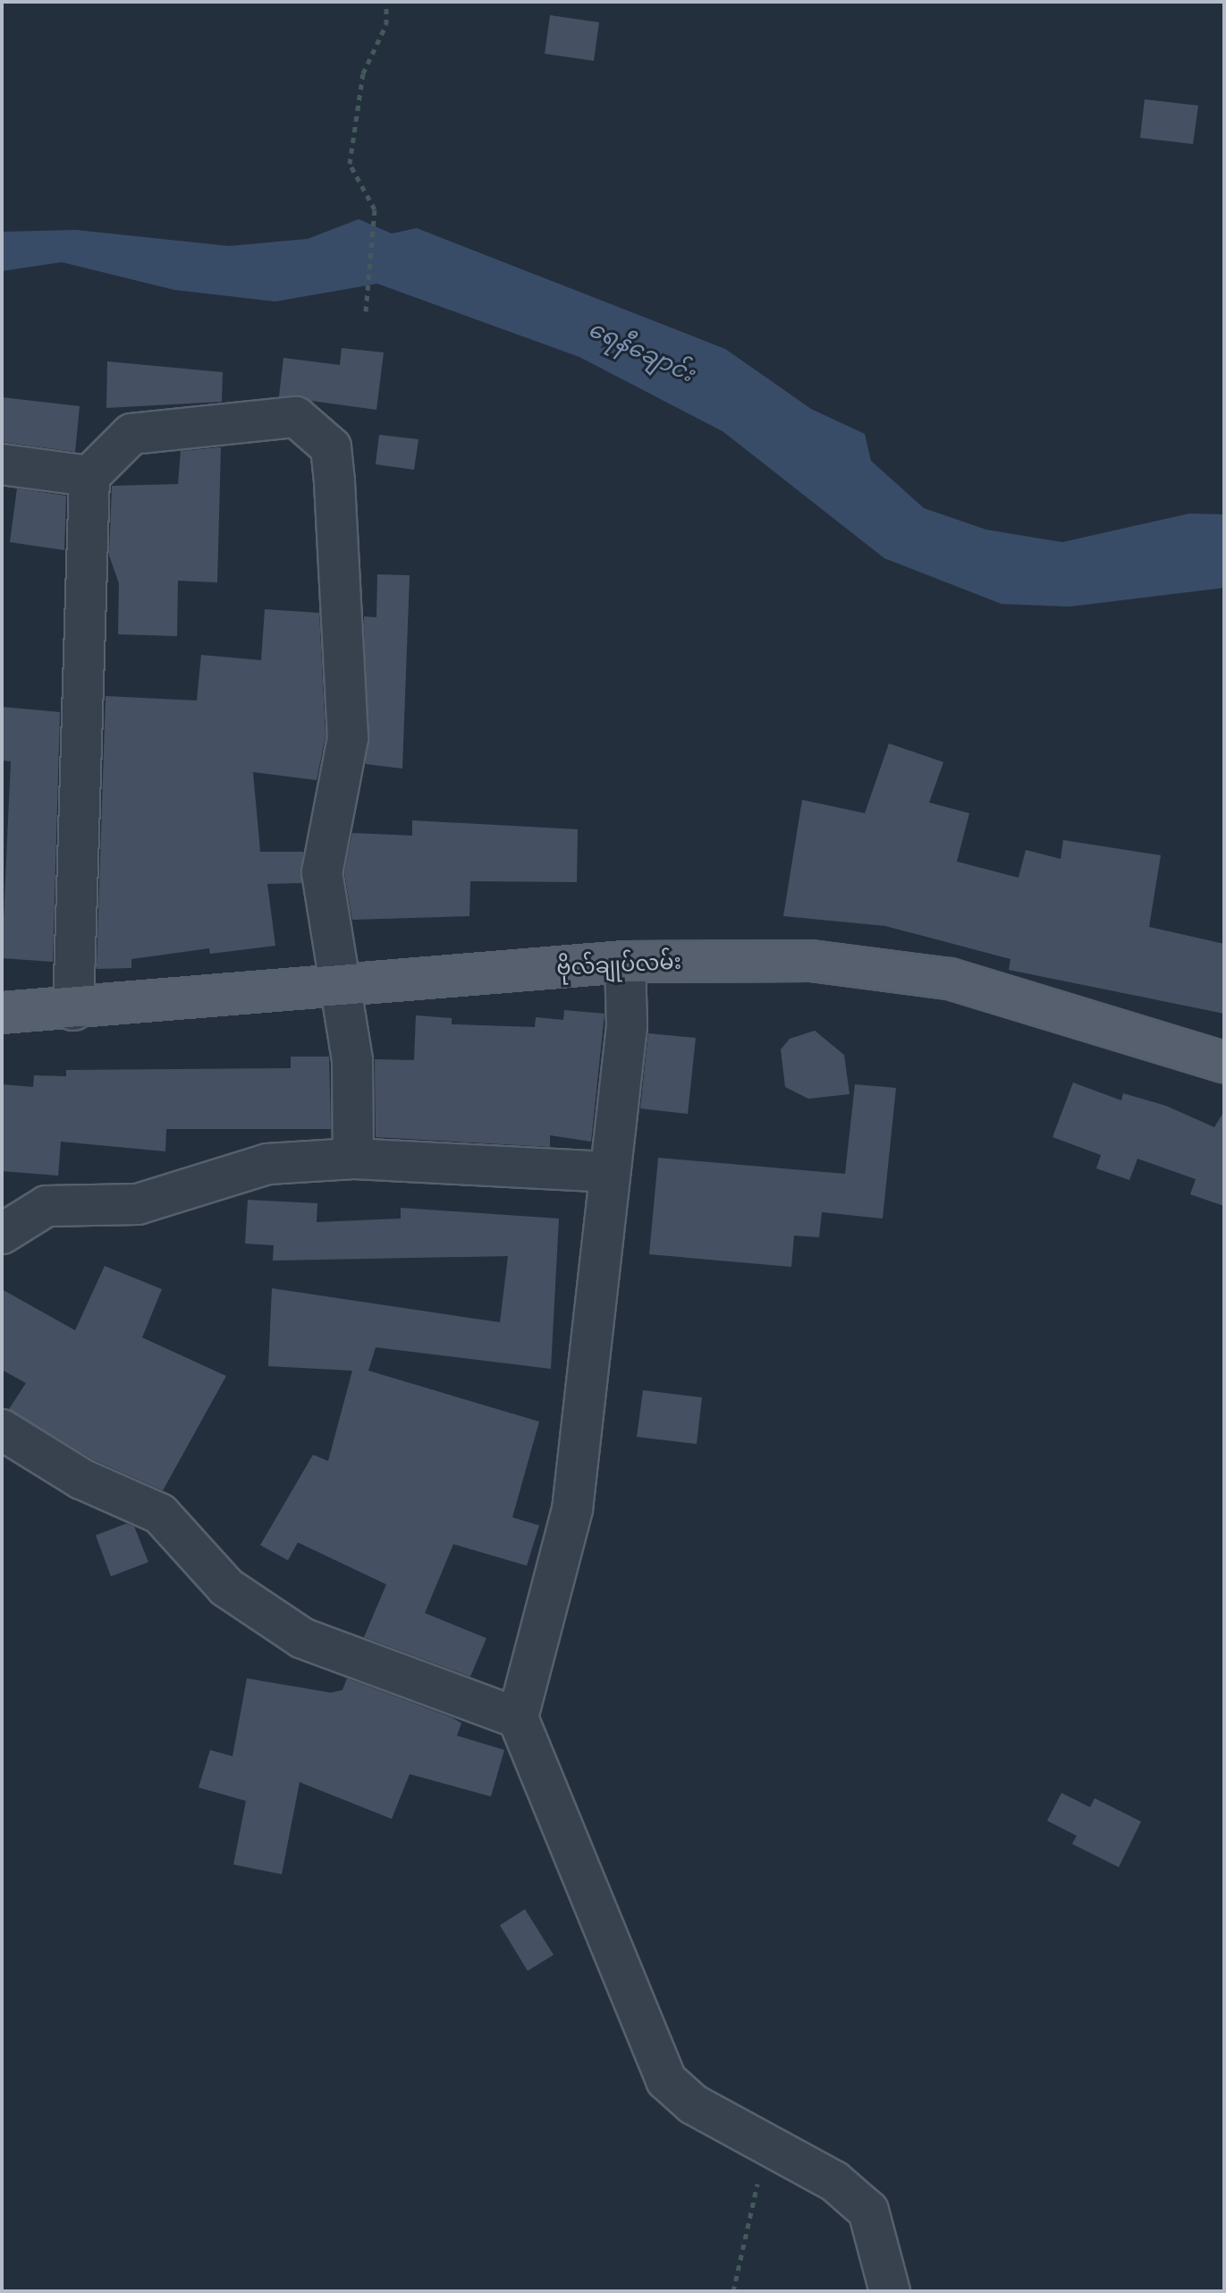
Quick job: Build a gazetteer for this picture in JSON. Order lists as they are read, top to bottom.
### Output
{
  "streets": {
    "main road": ["ဗိုလ်‌ချုပ်‌လမ်း"]
  },
  "water": ["ရေနီချောင်း"]
}
